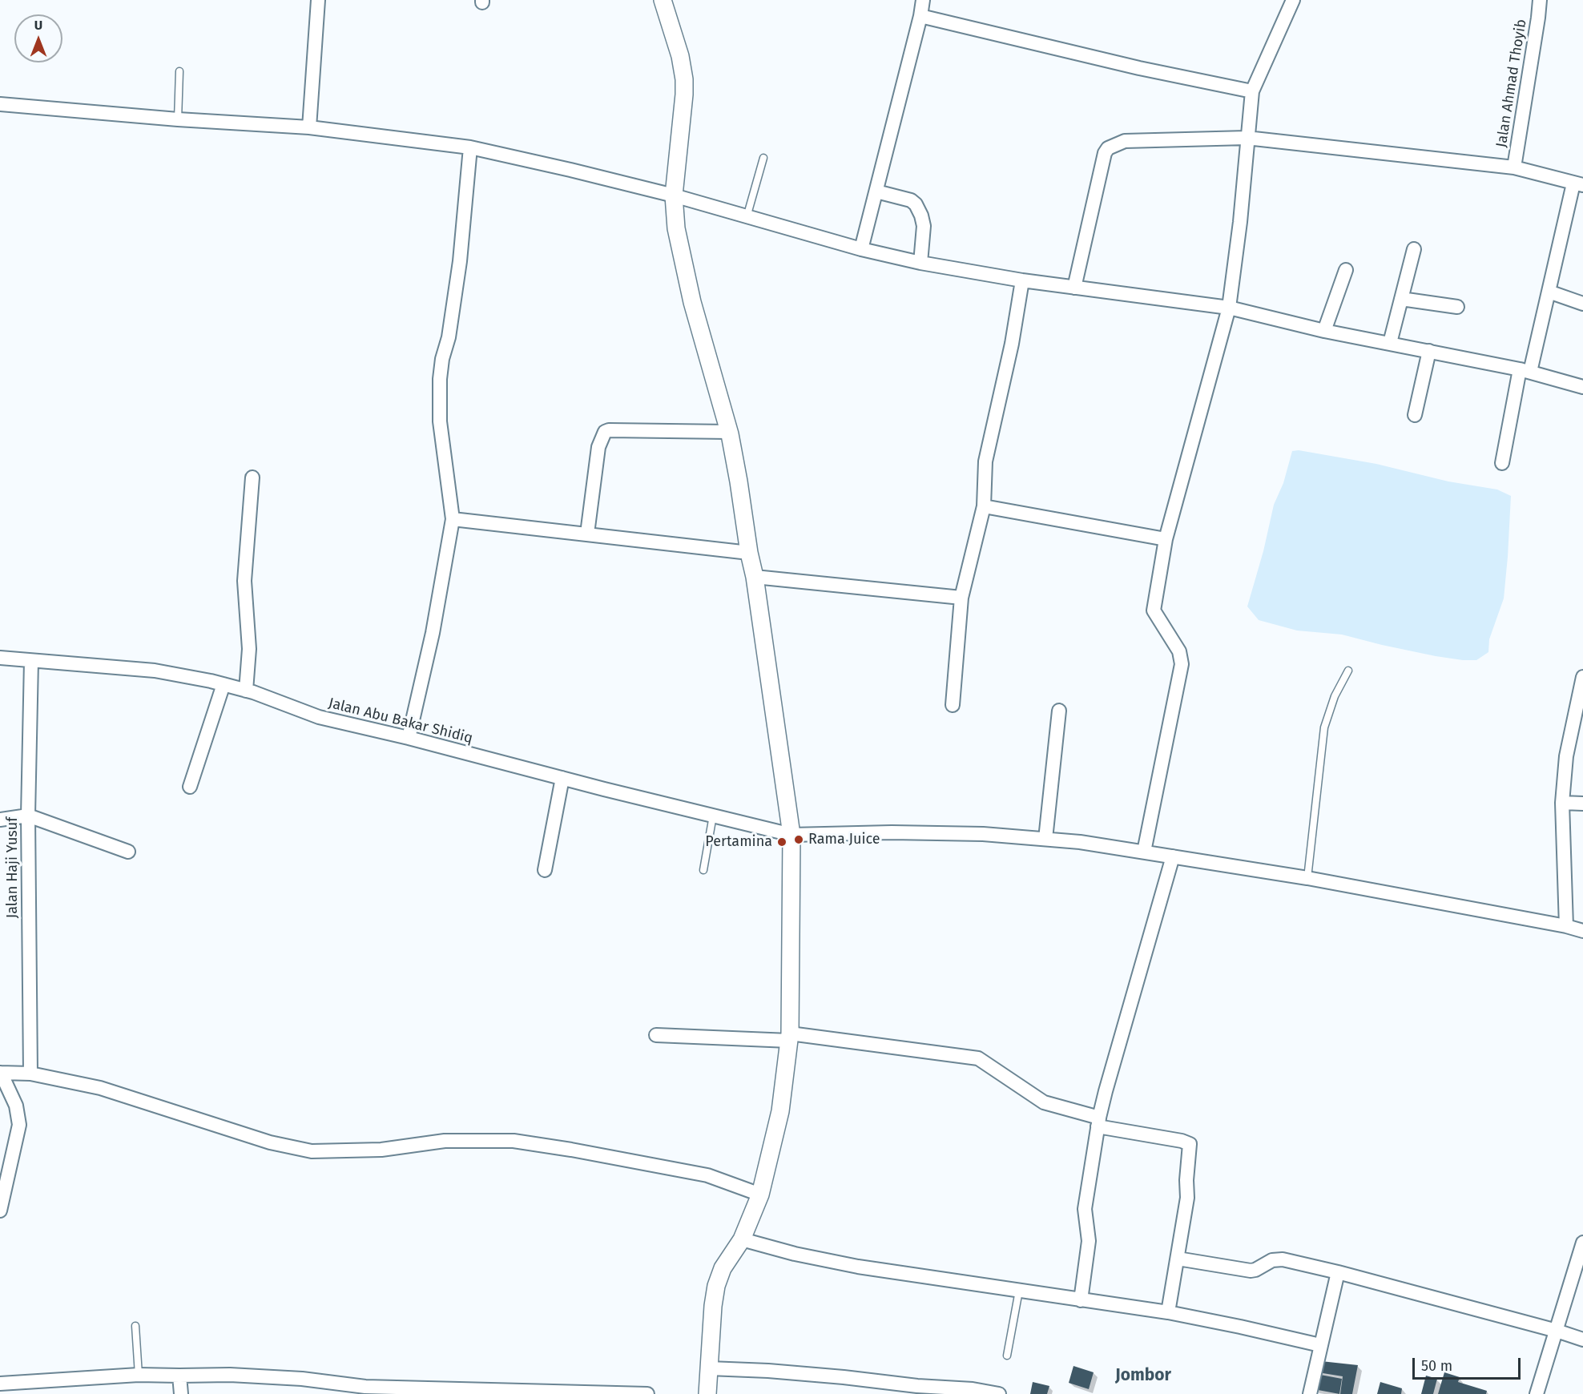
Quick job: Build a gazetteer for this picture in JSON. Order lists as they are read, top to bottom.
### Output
{
  "streets": {
    "street": ["Jalan Ahmad Thoyib", "Jalan Abu Bakar Shidiq", "Jalan Haji Yusuf"]
  },
  "crossings": [
    ["Jalan Abu Bakar Shidiq", "Jalan Haji Yusuf"]
  ],
  "districts": ["Jombor"],
  "places": ["Rama Juice", "Pertamina"],
  "scale_bar": "50 m",
  "north": "top"
}
